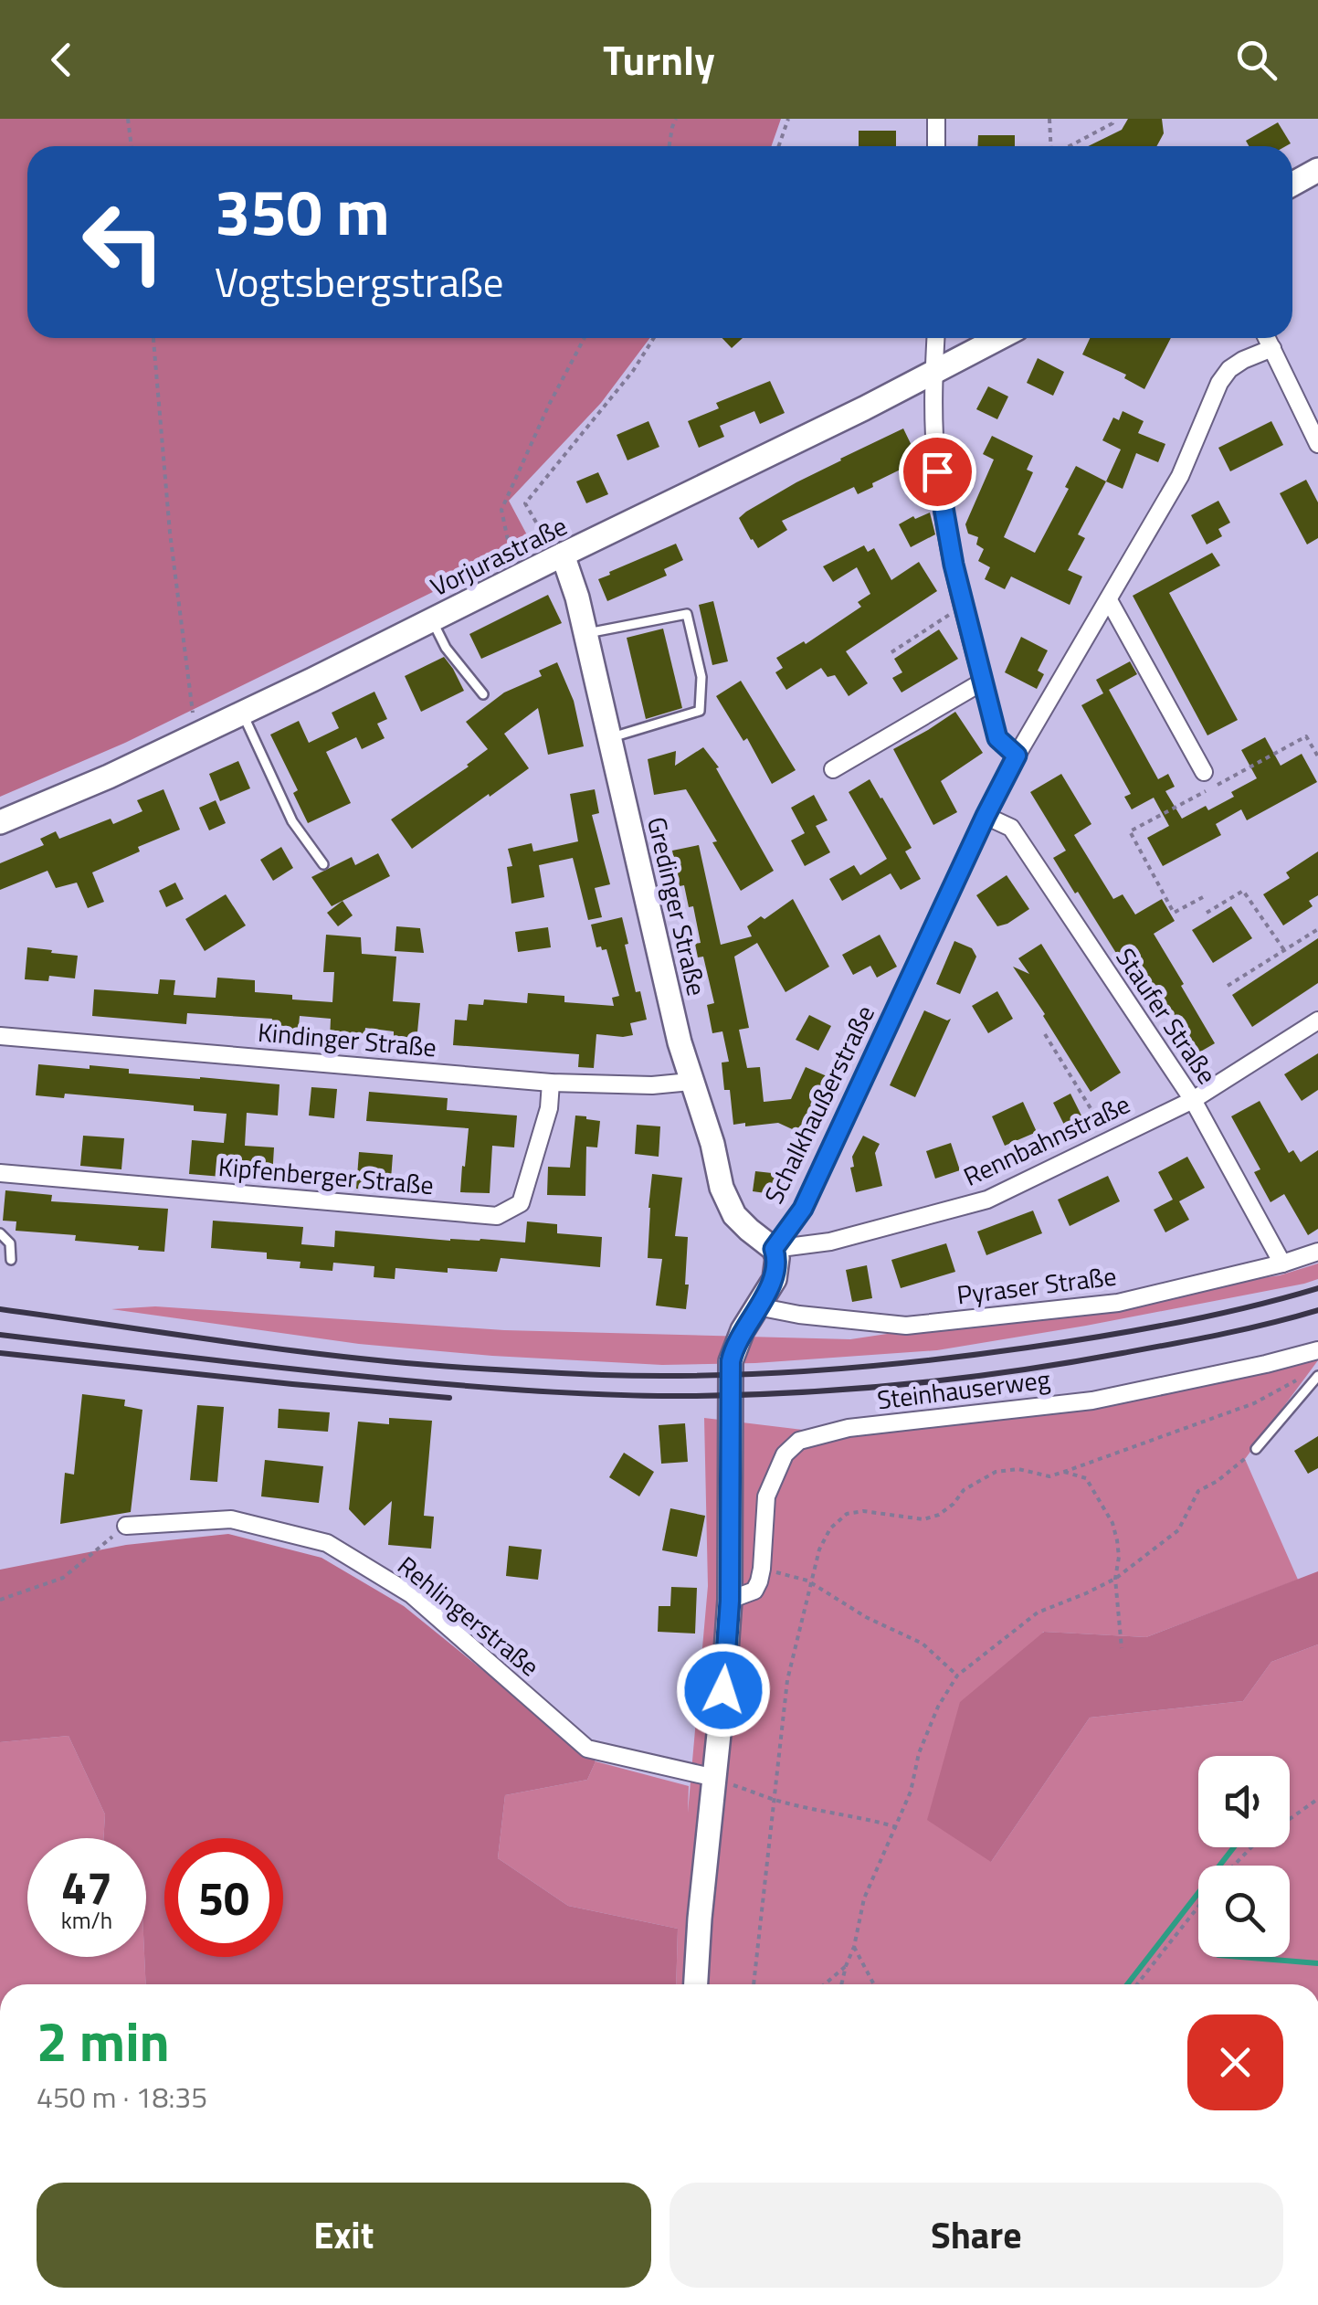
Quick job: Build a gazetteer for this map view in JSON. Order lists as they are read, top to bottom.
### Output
{
  "streets": {
    "main road": ["Vorjurastraße", "Gredinger Straße", "Schalkhaußerstraße"],
    "street": [
      "Staufer Straße",
      "Kindinger Straße",
      "Rennbahnstraße",
      "Kipfenberger Straße",
      "Pyraser Straße",
      "Steinhauserweg",
      "Rehlingerstraße"
    ]
  },
  "crossings": [
    ["Vorjurastraße", "Gredinger Straße"],
    ["Gredinger Straße", "Kindinger Straße"],
    ["Gredinger Straße", "Schalkhaußerstraße"],
    ["Gredinger Straße", "Rennbahnstraße"],
    ["Staufer Straße", "Schalkhaußerstraße"],
    ["Staufer Straße", "Rennbahnstraße"],
    ["Staufer Straße", "Pyraser Straße"],
    ["Kindinger Straße", "Kipfenberger Straße"],
    ["Schalkhaußerstraße", "Rennbahnstraße"],
    ["Schalkhaußerstraße", "Pyraser Straße"],
    ["Schalkhaußerstraße", "Rehlingerstraße"]
  ],
  "page": {
    "header": "Turnly",
    "turn": ["350 m", "Vogtsbergstraße"],
    "speed": "47 km/h",
    "limit": "50",
    "heading": ["2 min", "450 m · 18:35"],
    "buttons": ["Exit", "Share"]
  }
}
